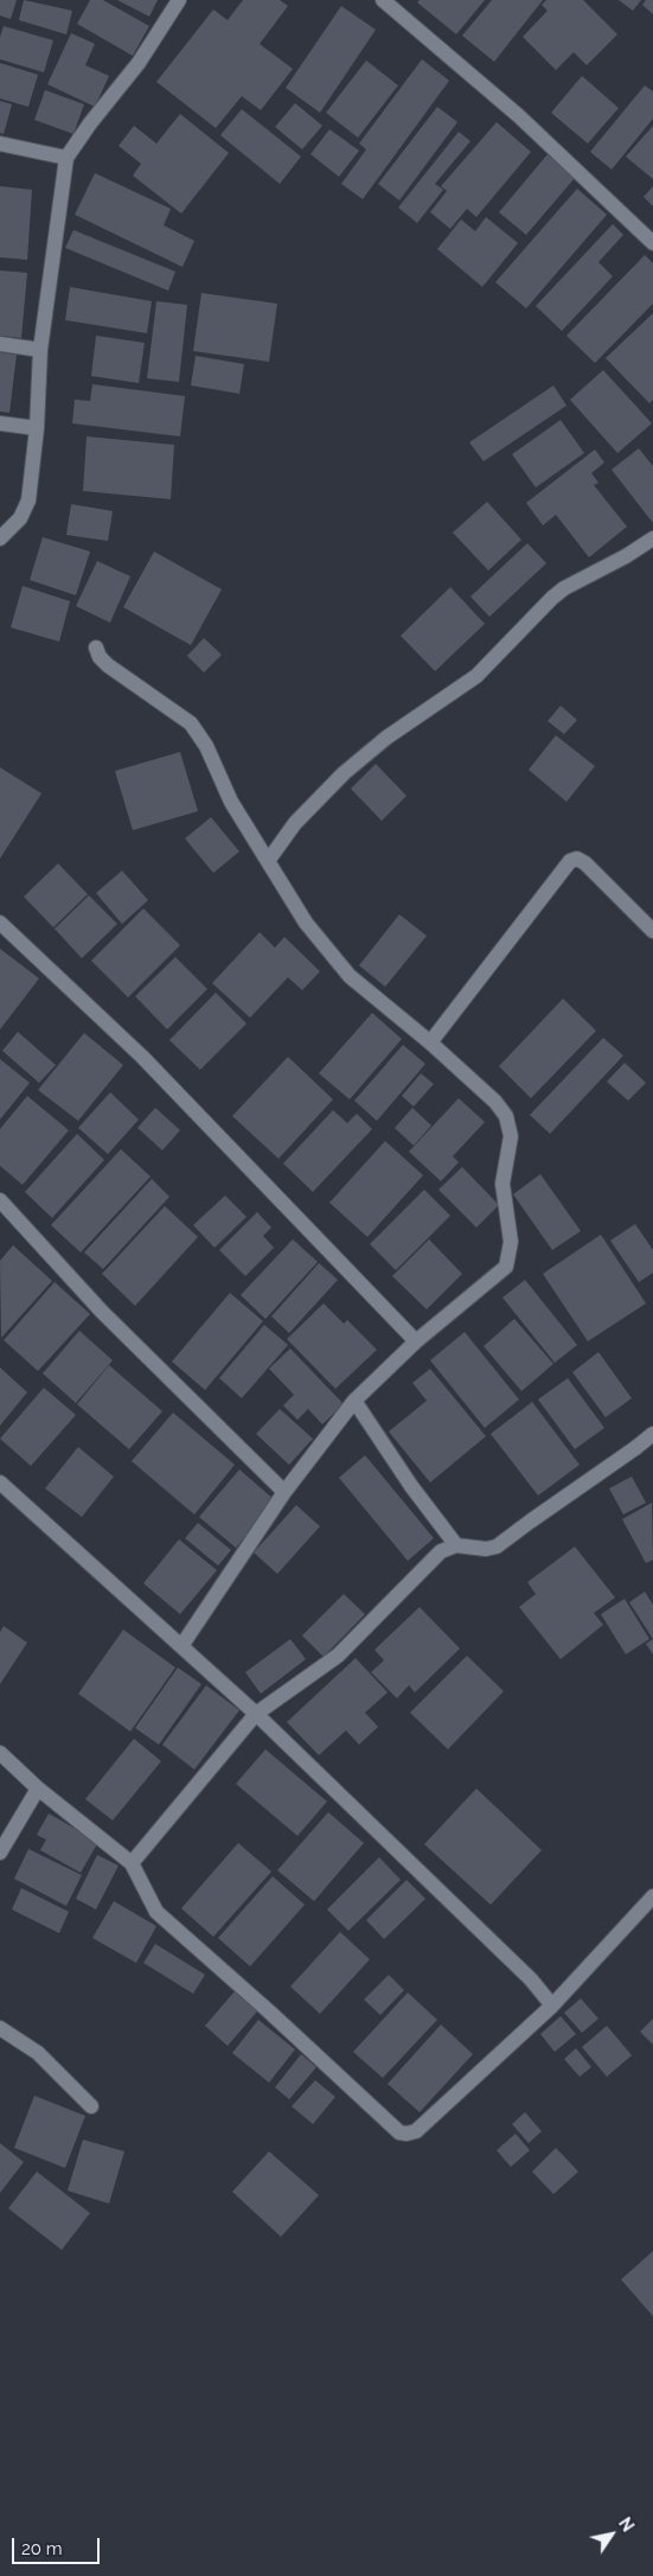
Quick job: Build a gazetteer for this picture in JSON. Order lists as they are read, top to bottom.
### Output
{
  "scale_bar": "20 m",
  "north": "top right"
}
